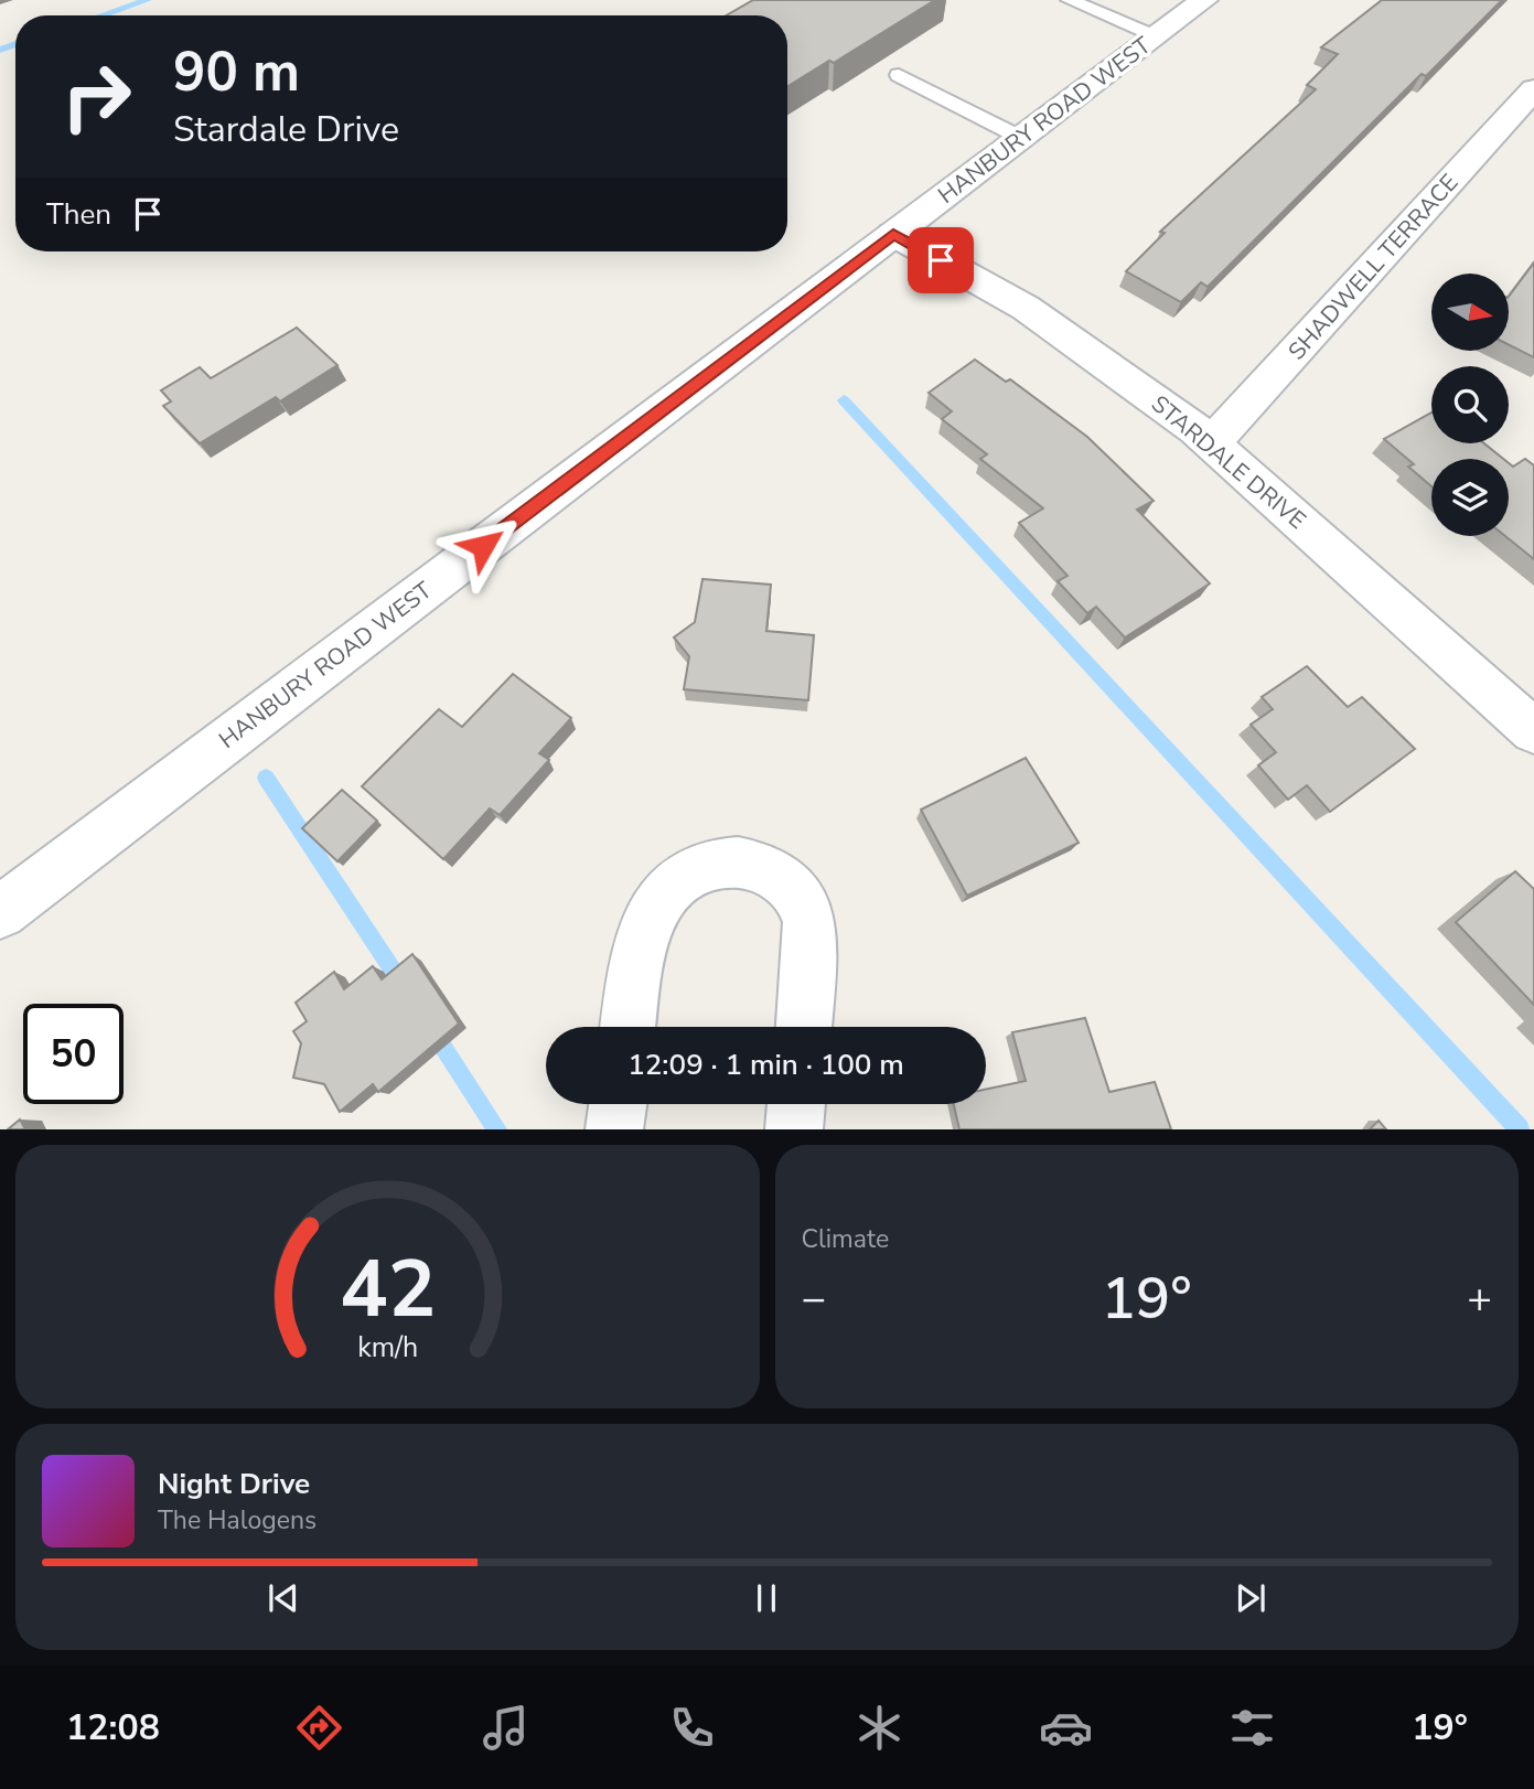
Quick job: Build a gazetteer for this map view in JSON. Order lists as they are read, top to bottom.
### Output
{
  "streets": {
    "street": ["HANBURY ROAD WEST", "SHADWELL TERRACE", "STARDALE DRIVE"]
  },
  "crossings": [
    ["HANBURY ROAD WEST", "STARDALE DRIVE"],
    ["SHADWELL TERRACE", "STARDALE DRIVE"]
  ],
  "north": "right",
  "page": {
    "turn": ["90 m", "Stardale Drive"],
    "then": "Then",
    "limit": "50",
    "trip": "12:09 · 1 min · 100 m",
    "tile": "Climate",
    "heat": ["−", "19°", "+"],
    "song": ["Night Drive", "The Halogens"],
    "tabs": ["12:08", "19°"],
    "gauge": ["42", "km/h"]
  }
}
